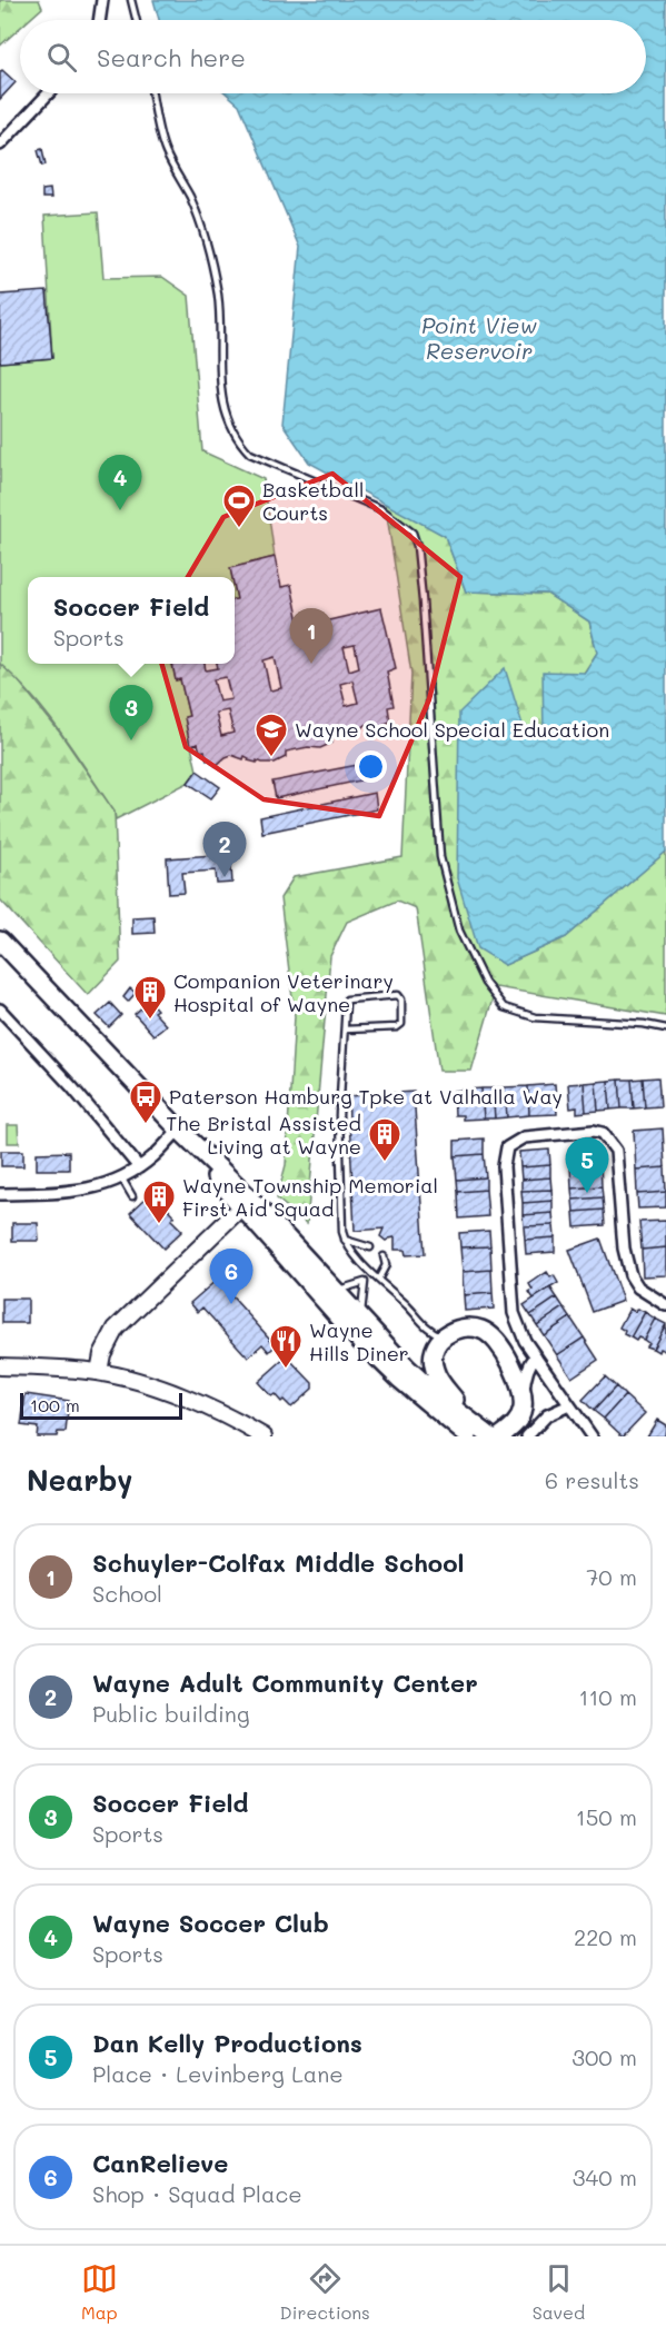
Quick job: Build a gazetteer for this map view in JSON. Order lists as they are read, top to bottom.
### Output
{
  "water": ["Point View Reservoir"],
  "places": {
    "sports": ["Basketball Courts"],
    "school or university": ["Wayne School Special Education"],
    "building": ["Companion Veterinary Hospital of Wayne", "The Bristal Assisted Living at Wayne", "Wayne Township Memorial First Aid Squad"],
    "bus stop": ["Paterson Hamburg Tpke at Valhalla Way"],
    "restaurant": ["Wayne Hills Diner"]
  },
  "scale_bar": "100 m",
  "page": {
    "search": "Search here",
    "pins": [
      "4",
      "1",
      "3",
      "2",
      "5",
      "6"
    ],
    "popup": ["Soccer Field", "Sports"],
    "scale": "100 m",
    "heading": ["Nearby", "6 results"],
    "list": [
      {
        "mark": "1",
        "name": "Schuyler-Colfax Middle School",
        "note": "School",
        "value": "70 m"
      },
      {
        "mark": "2",
        "name": "Wayne Adult Community Center",
        "note": "Public building",
        "value": "110 m"
      },
      {
        "mark": "3",
        "name": "Soccer Field",
        "note": "Sports",
        "value": "150 m"
      },
      {
        "mark": "4",
        "name": "Wayne Soccer Club",
        "note": "Sports",
        "value": "220 m"
      },
      {
        "mark": "5",
        "name": "Dan Kelly Productions",
        "note": "Place · Levinberg Lane",
        "value": "300 m"
      },
      {
        "mark": "6",
        "name": "CanRelieve",
        "note": "Shop · Squad Place",
        "value": "340 m"
      }
    ],
    "nav": ["Map", "Directions", "Saved"]
  }
}
